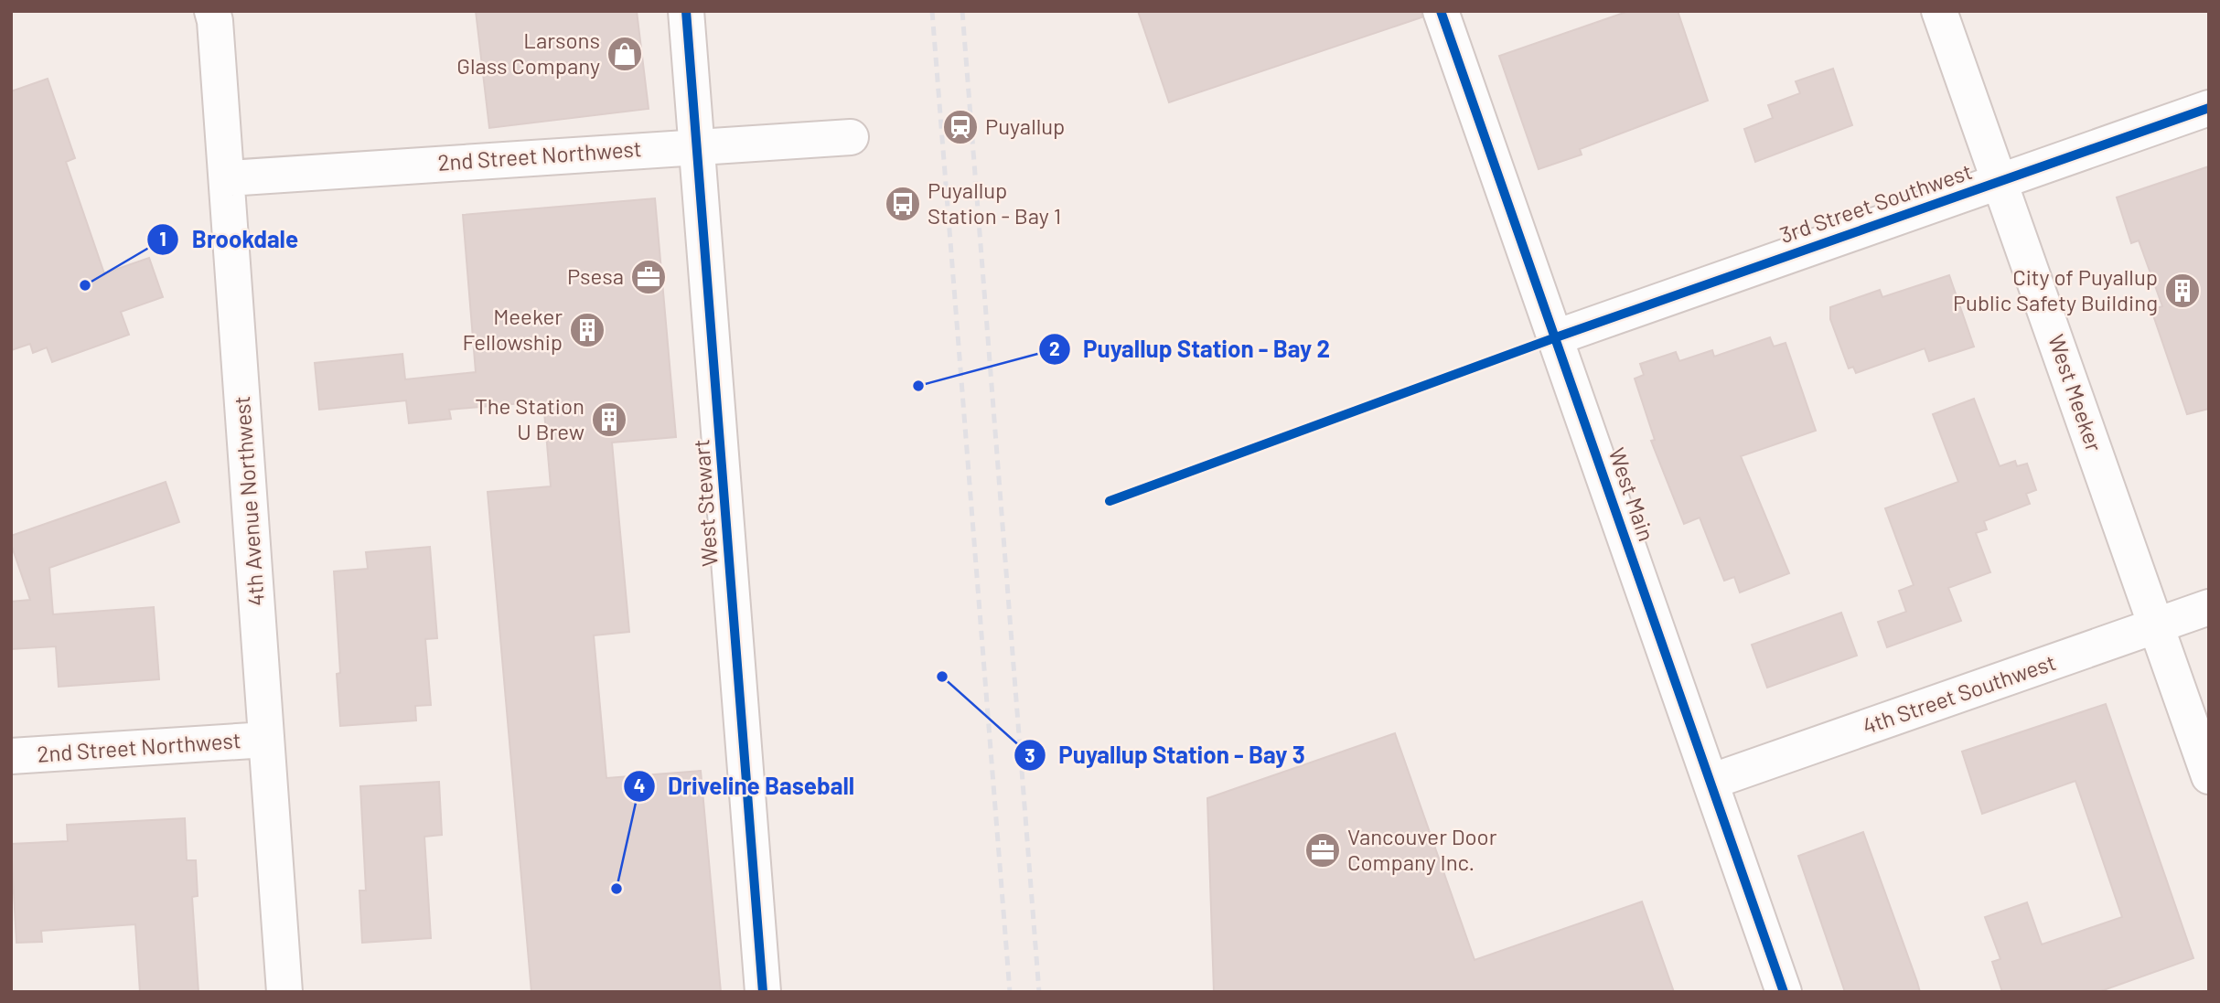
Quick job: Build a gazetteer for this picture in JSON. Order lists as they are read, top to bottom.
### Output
{
  "streets": {
    "street": [
      "2nd Street Northwest",
      "3rd Street Southwest",
      "West Meeker",
      "West Main",
      "4th Avenue Northwest",
      "West Stewart",
      "4th Street Southwest"
    ]
  },
  "crossings": [
    ["2nd Street Northwest", "4th Avenue Northwest"],
    ["2nd Street Northwest", "West Stewart"],
    ["3rd Street Southwest", "West Meeker"],
    ["3rd Street Southwest", "West Main"],
    ["West Meeker", "4th Street Southwest"],
    ["West Main", "4th Street Southwest"]
  ],
  "places": {
    "shop": ["Larsons Glass Company"],
    "station": ["Puyallup"],
    "bus stop": ["Puyallup Station - Bay 1"],
    "office": ["Psesa", "Vancouver Door Company Inc."],
    "other": [
      "Brookdale",
      "Puyallup Station - Bay 2",
      "Puyallup Station - Bay 3",
      "Driveline Baseball"
    ],
    "building": ["City of Puyallup Public Safety Building", "Meeker Fellowship", "The Station U Brew"]
  }
}
